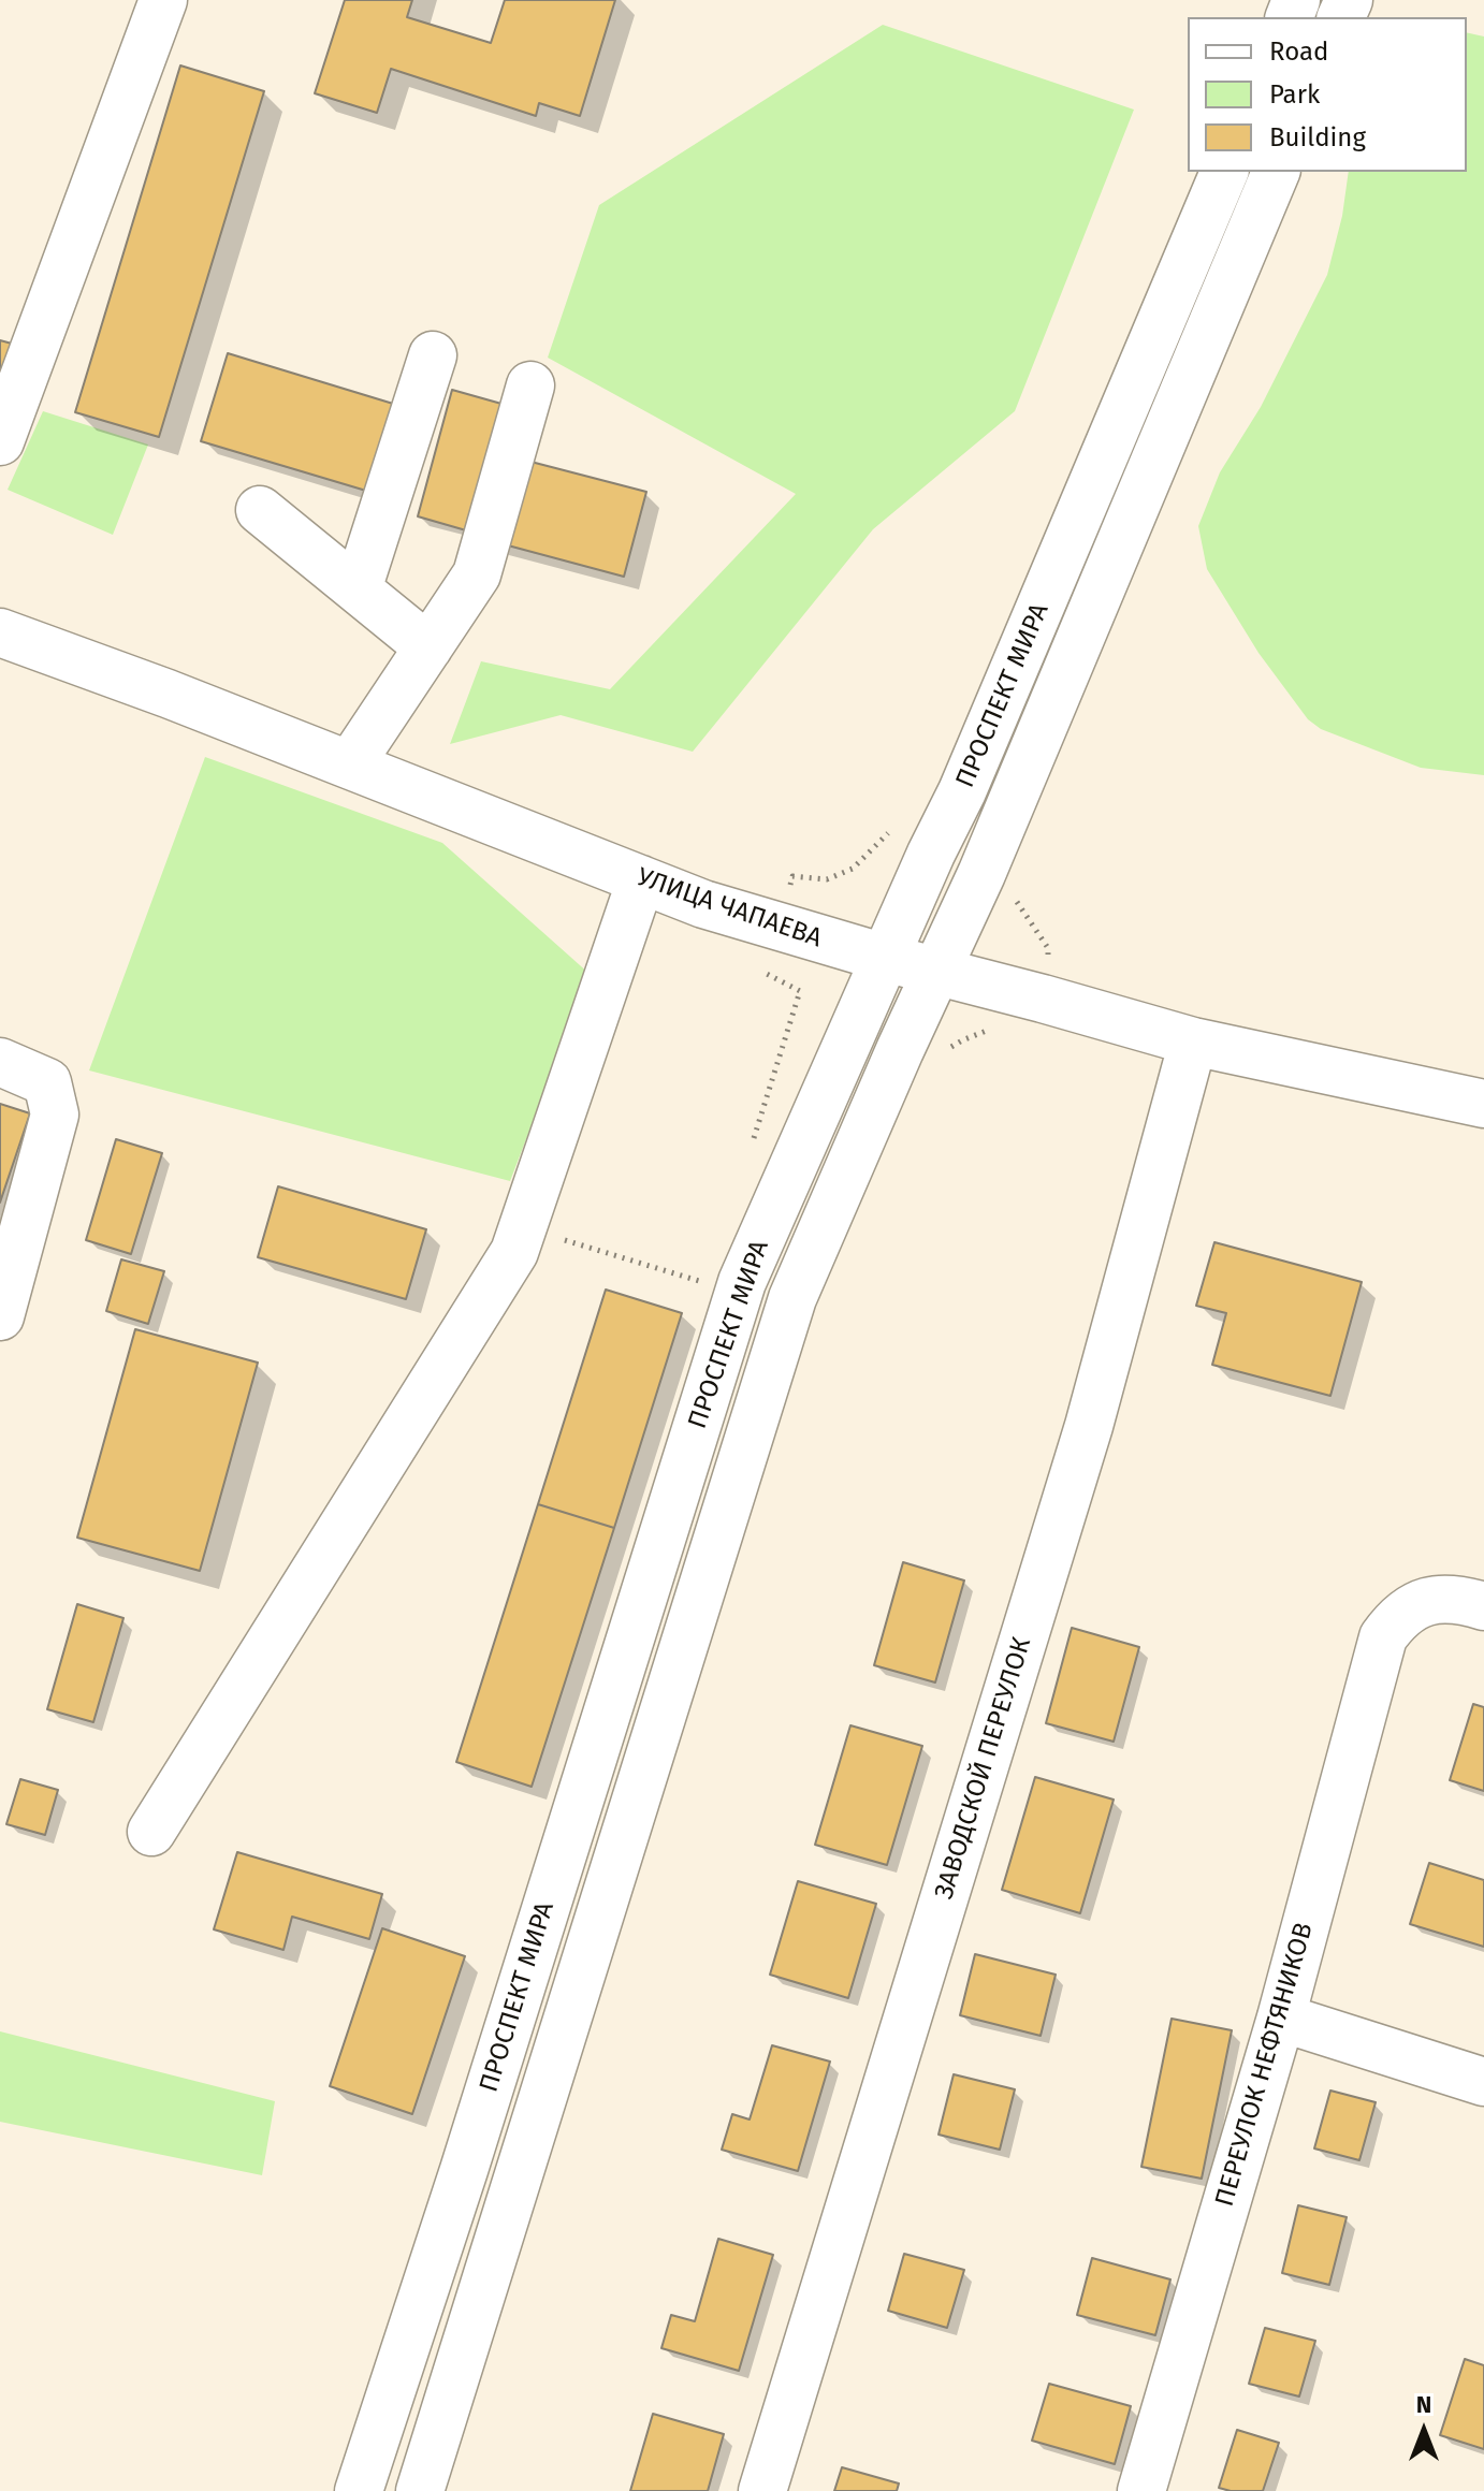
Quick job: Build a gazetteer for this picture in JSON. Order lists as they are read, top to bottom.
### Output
{
  "streets": {
    "main road": [
      "ПРОСПЕКТ МИРА",
      "УЛИЦА ЧАПАЕВА",
      "ЗАВОДСКОЙ ПЕРЕУЛОК",
      "ПЕРЕУЛОК НЕФТЯНИКОВ"
    ]
  },
  "crossings": [
    ["ПРОСПЕКТ МИРА", "УЛИЦА ЧАПАЕВА"],
    ["УЛИЦА ЧАПАЕВА", "ЗАВОДСКОЙ ПЕРЕУЛОК"]
  ],
  "legend": ["Road", "Park", "Building"],
  "north": "top"
}
